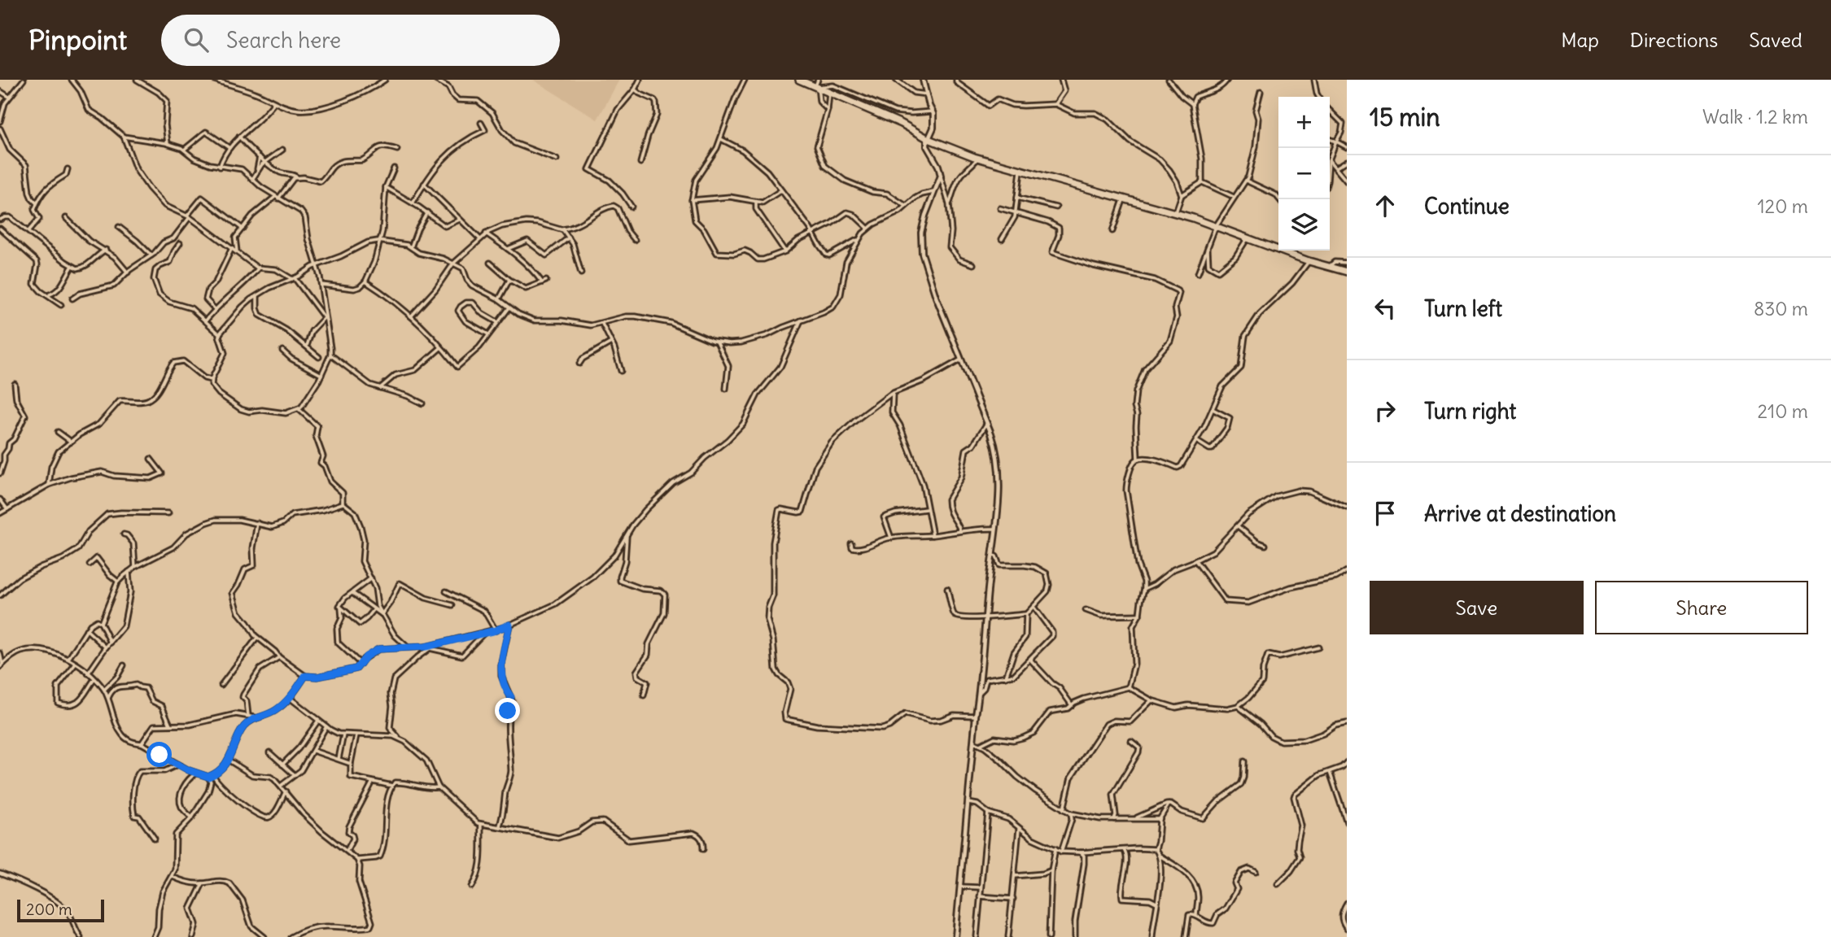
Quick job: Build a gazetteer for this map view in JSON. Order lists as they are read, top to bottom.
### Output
{
  "scale_bar": "200 m",
  "page": {
    "header": "Pinpoint",
    "search": "Search here",
    "nav": ["Map", "Directions", "Saved"],
    "heading": ["15 min", "Walk · 1.2 km"],
    "map_buttons": ["+", "−"],
    "list": [
      ["Continue", "120 m"],
      ["Turn left", "830 m"],
      ["Turn right", "210 m"],
      "Arrive at destination"
    ],
    "buttons": ["Save", "Share"],
    "scale": "200 m"
  }
}
